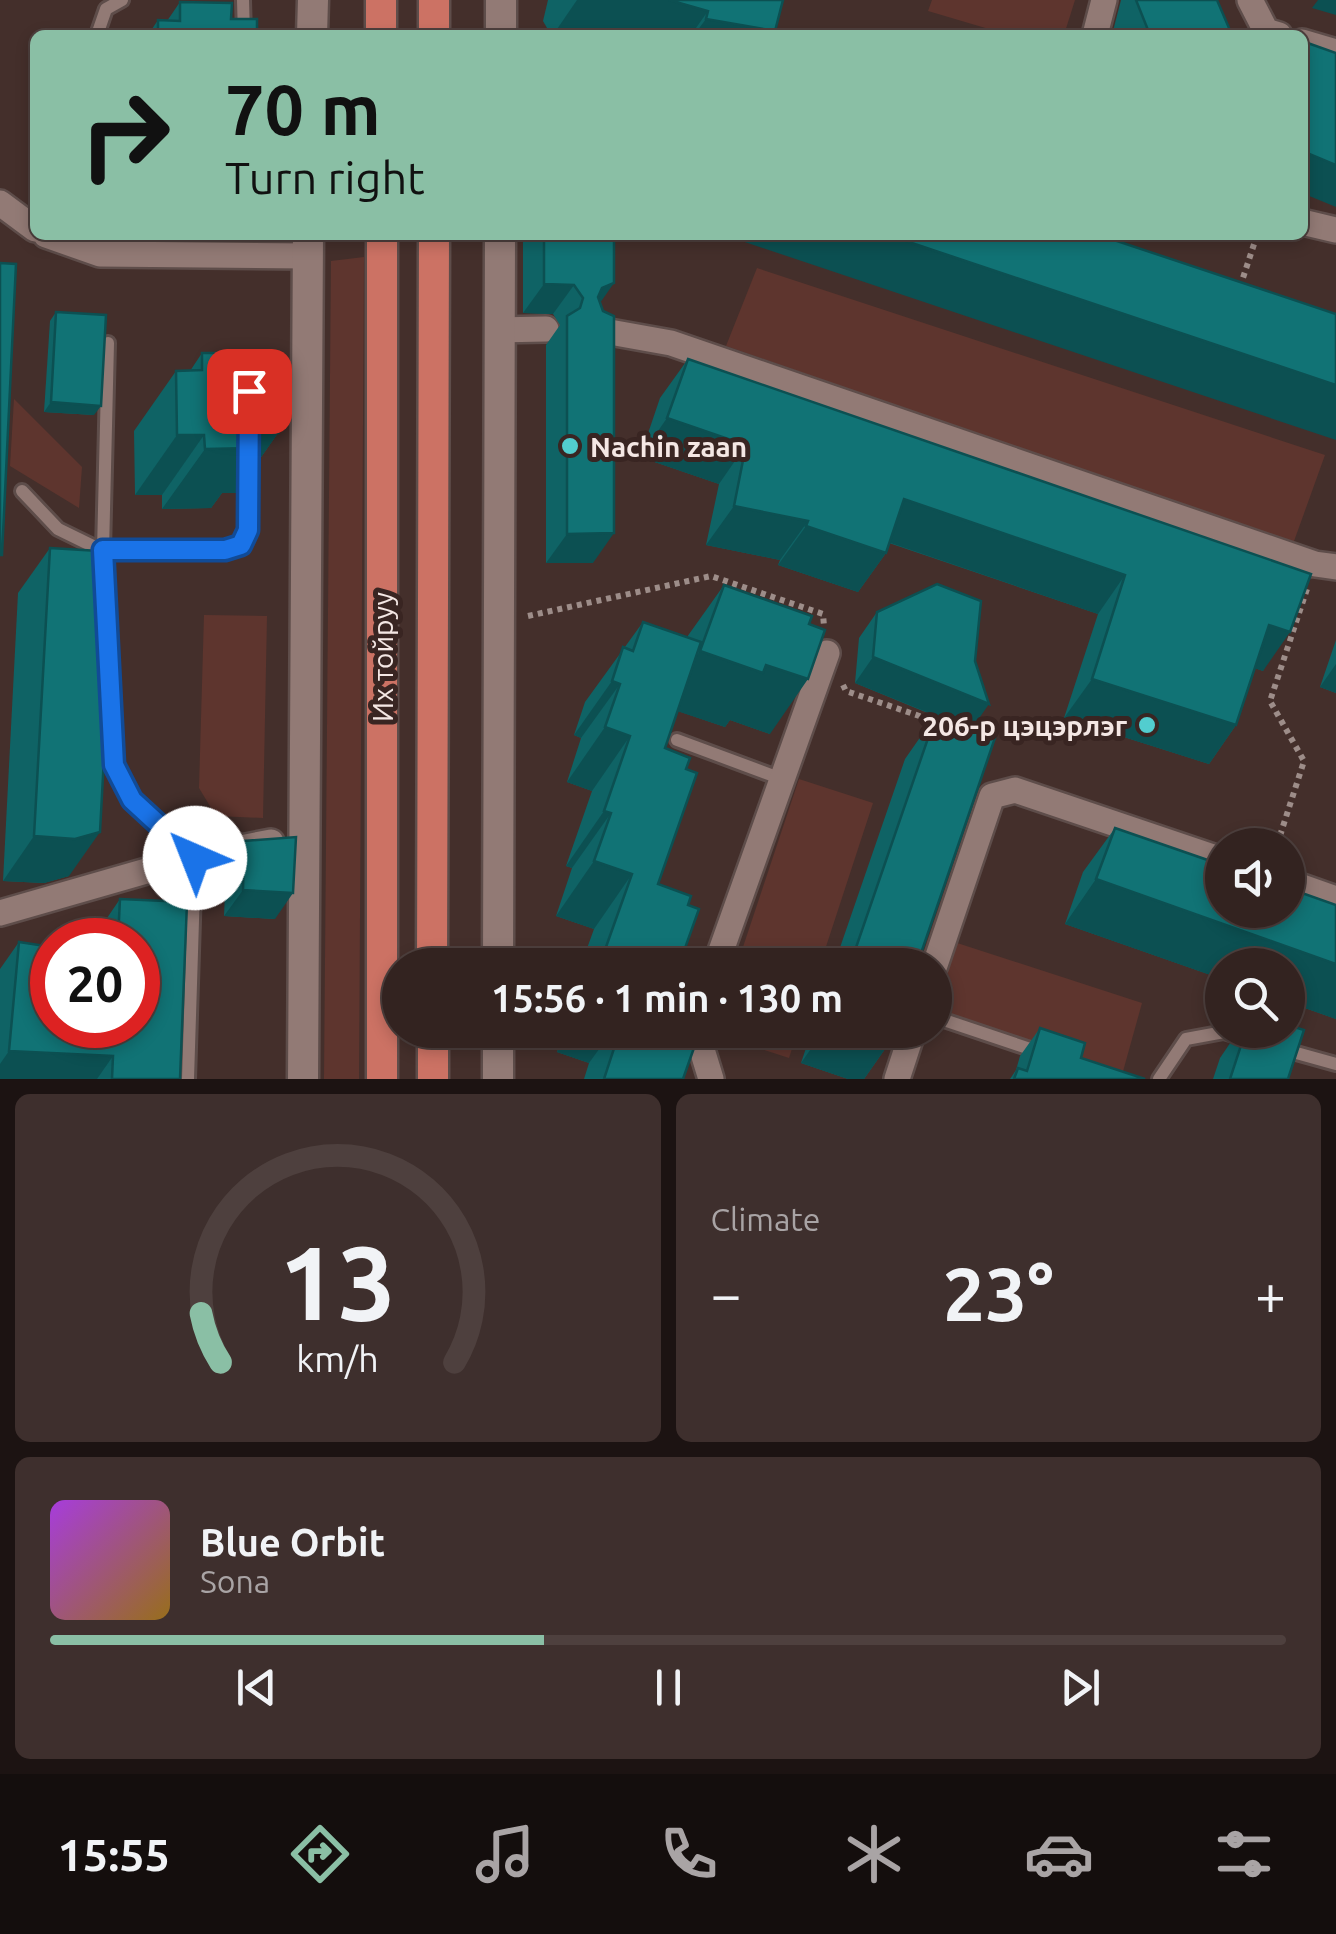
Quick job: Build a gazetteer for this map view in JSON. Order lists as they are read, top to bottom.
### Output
{
  "streets": {
    "main road": ["Их тойруу"]
  },
  "places": ["Nachin zaan", "206-р цэцэрлэг"],
  "page": {
    "turn": ["70 m", "Turn right"],
    "limit": "20",
    "trip": "15:56 · 1 min · 130 m",
    "tile": "Climate",
    "heat": ["−", "23°", "+"],
    "song": ["Blue Orbit", "Sona"],
    "tabs": "15:55",
    "gauge": ["13", "km/h"]
  }
}
